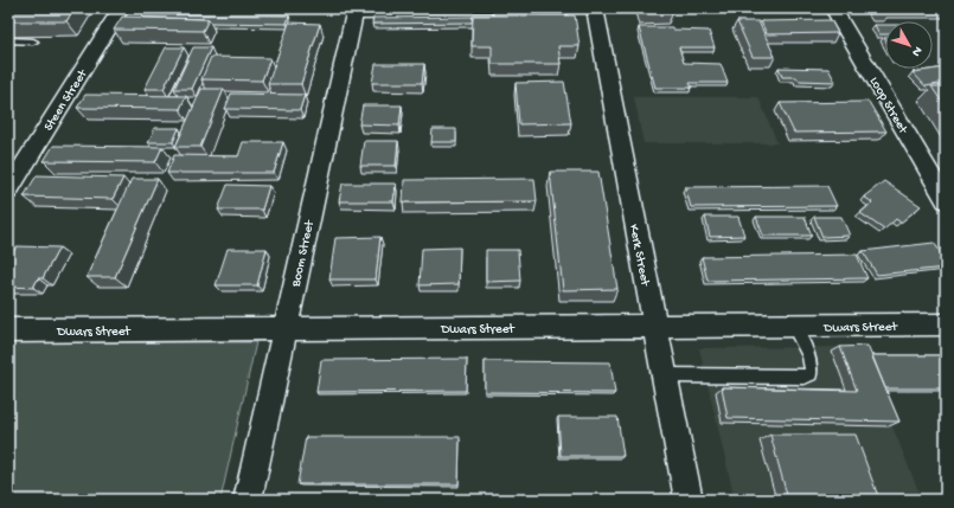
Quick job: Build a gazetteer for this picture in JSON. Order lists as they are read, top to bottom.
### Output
{
  "streets": {
    "street": [
      "Steen Street",
      "Loop Street",
      "Boom Street",
      "Kerk Street",
      "Dwars Street"
    ]
  },
  "crossings": [
    ["Boom Street", "Dwars Street"],
    ["Kerk Street", "Dwars Street"]
  ],
  "north": "bottom right"
}
